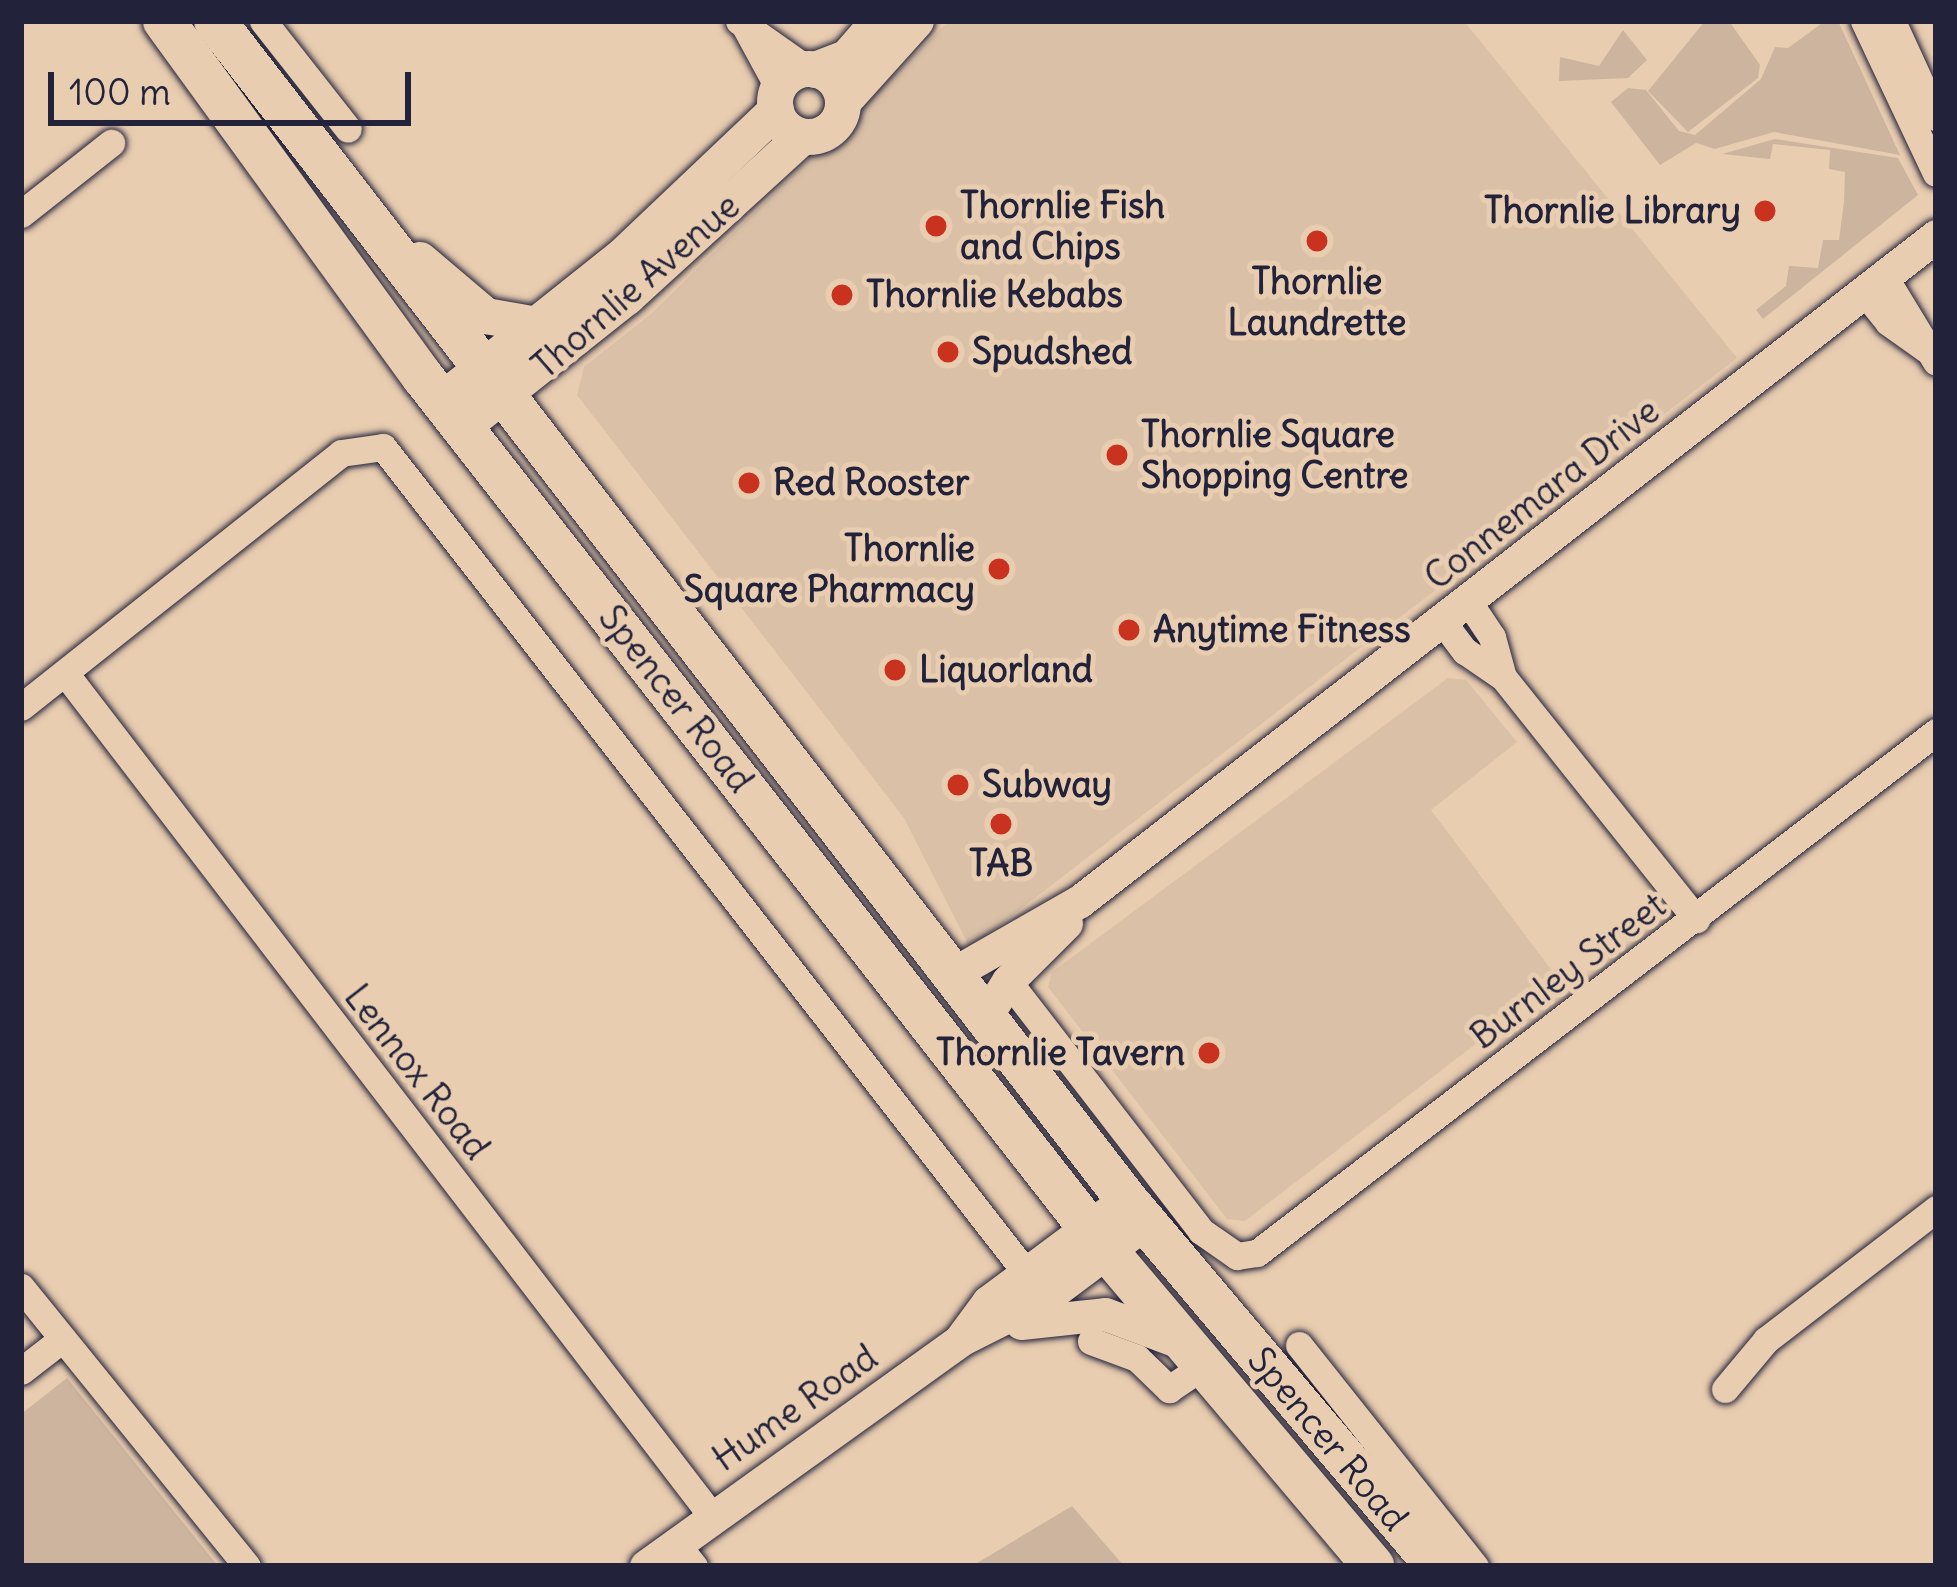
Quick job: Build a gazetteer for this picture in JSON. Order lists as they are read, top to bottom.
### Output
{
  "streets": {
    "main road": ["Thornlie Avenue", "Spencer Road"],
    "street": [
      "Connemara Drive",
      "Burnley Street",
      "Lennox Road",
      "Hume Road"
    ]
  },
  "crossings": [
    ["Thornlie Avenue", "Spencer Road"],
    ["Connemara Drive", "Spencer Road"],
    ["Spencer Road", "Burnley Street"],
    ["Spencer Road", "Hume Road"],
    ["Lennox Road", "Hume Road"]
  ],
  "places": [
    "Thornlie Library",
    "Thornlie Fish and Chips",
    "Thornlie Laundrette",
    "Thornlie Kebabs",
    "Spudshed",
    "Thornlie Square Shopping Centre",
    "Red Rooster",
    "Thornlie Square Pharmacy",
    "Anytime Fitness",
    "Liquorland",
    "Subway",
    "TAB",
    "Thornlie Tavern"
  ],
  "scale_bar": "100 m"
}
